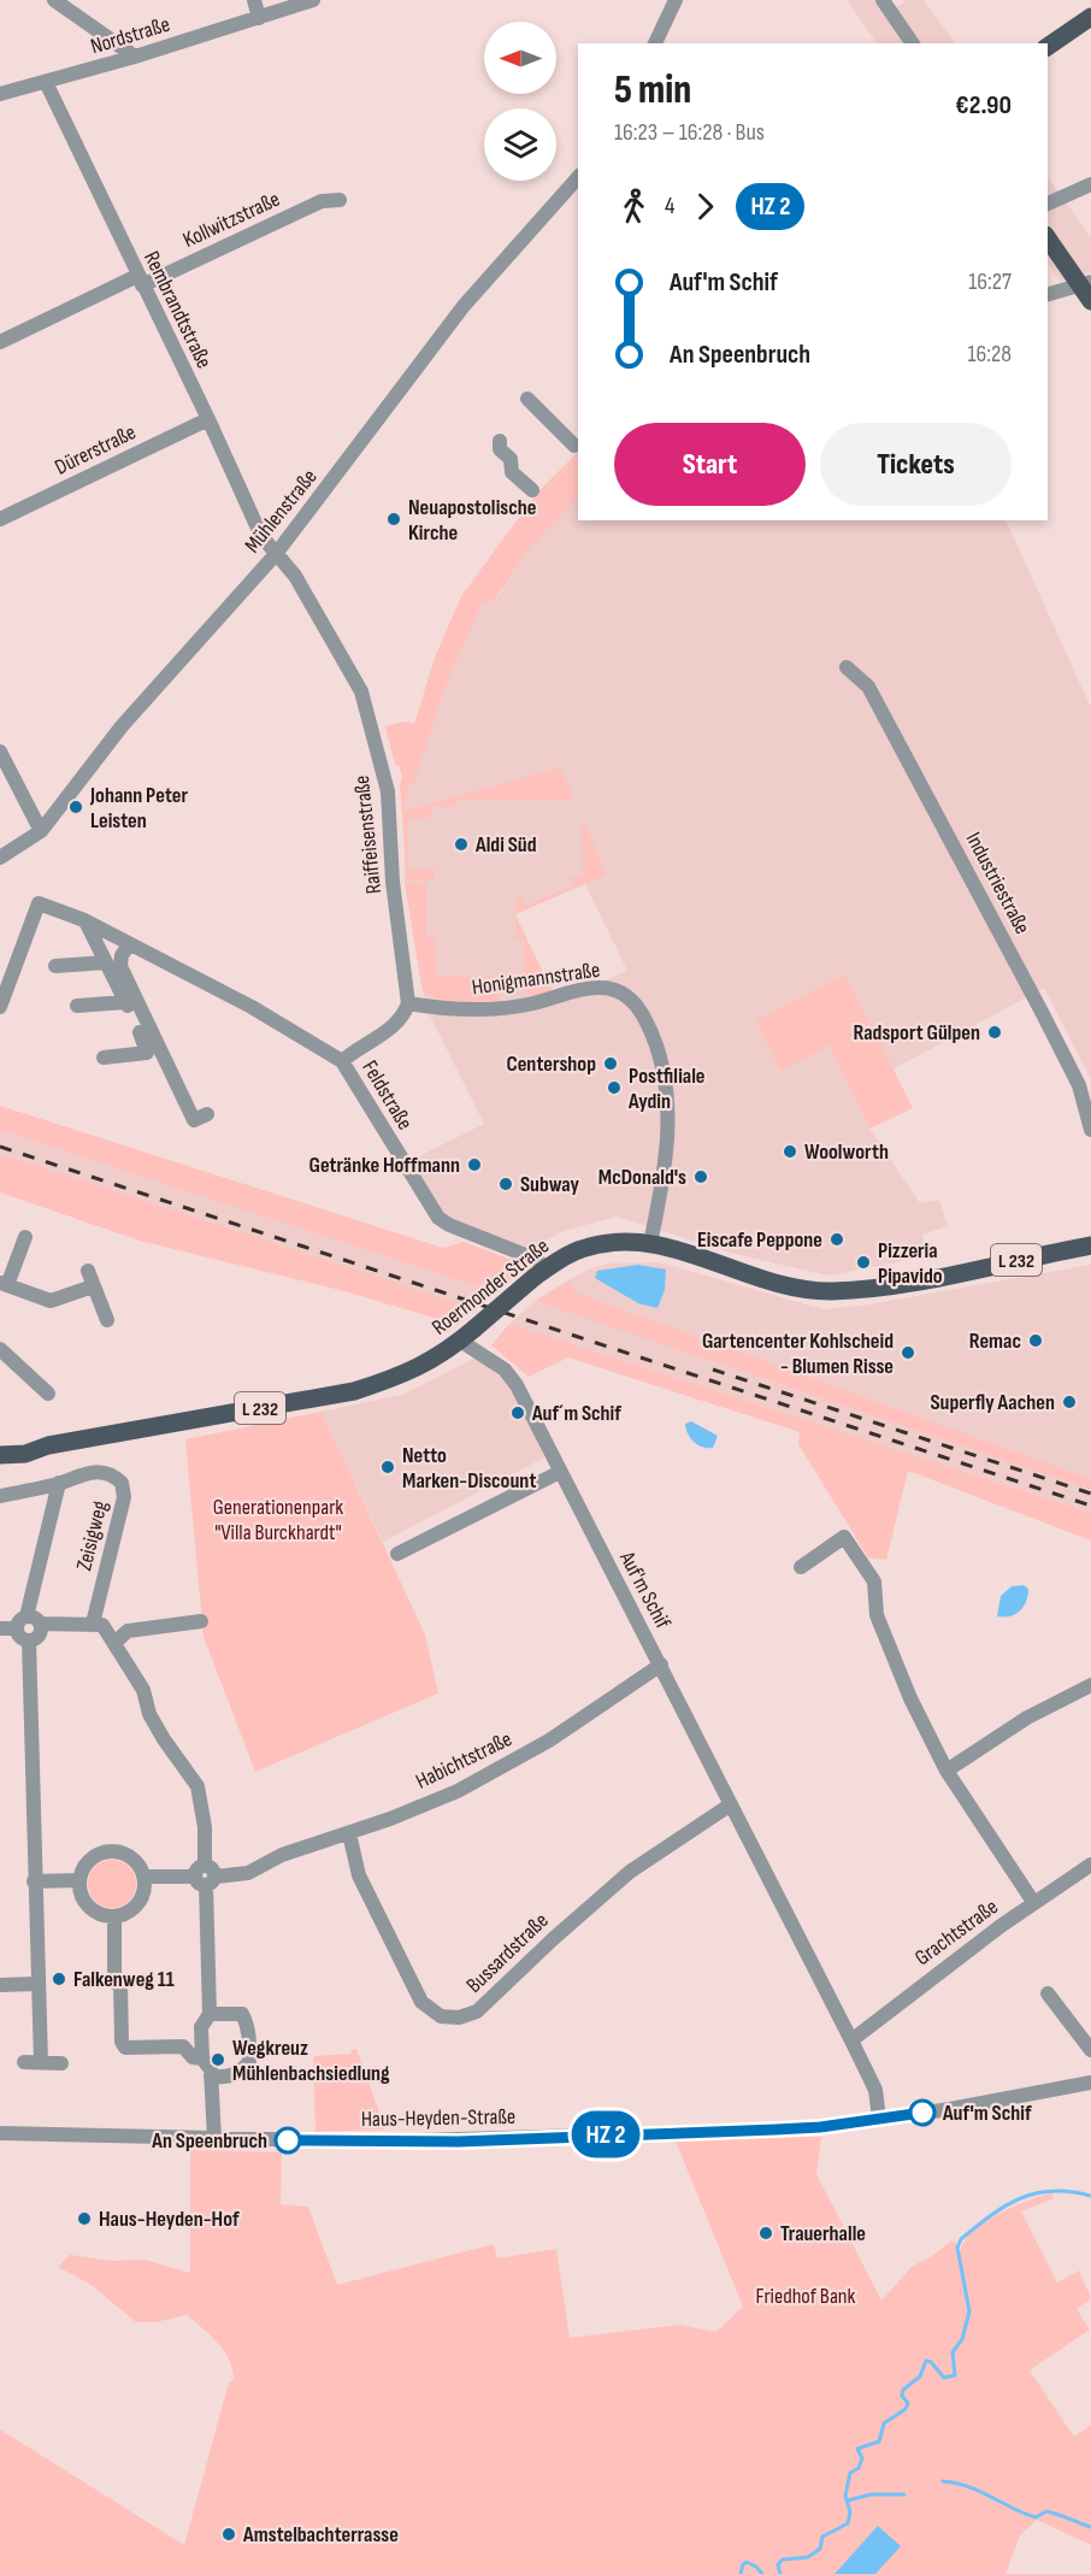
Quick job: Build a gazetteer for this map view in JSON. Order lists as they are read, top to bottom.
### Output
{
  "streets": {
    "main road": ["L 232", "Roermonder Straße"],
    "street": [
      "Nordstraße",
      "Kollwitzstraße",
      "Rembrandtstraße",
      "Dürerstraße",
      "Mühlenstraße",
      "Raiffeisenstraße",
      "Industriestraße",
      "Honigmannstraße",
      "Feldstraße",
      "Zeisigweg",
      "Auf'm Schif",
      "Habichtstraße",
      "Grachtstraße",
      "Bussardstraße",
      "Haus-Heyden-Straße"
    ]
  },
  "crossings": [
    ["Nordstraße", "Rembrandtstraße"],
    ["Kollwitzstraße", "Rembrandtstraße"],
    ["Rembrandtstraße", "Dürerstraße"],
    ["Rembrandtstraße", "Mühlenstraße"],
    ["Rembrandtstraße", "Raiffeisenstraße"],
    ["Mühlenstraße", "Raiffeisenstraße"],
    ["Raiffeisenstraße", "Honigmannstraße"],
    ["Honigmannstraße", "Roermonder Straße"],
    ["Feldstraße", "Roermonder Straße"],
    ["Roermonder Straße", "Auf'm Schif"],
    ["Auf'm Schif", "Habichtstraße"],
    ["Auf'm Schif", "Grachtstraße"],
    ["Auf'm Schif", "Bussardstraße"],
    ["Auf'm Schif", "Haus-Heyden-Straße"],
    ["Habichtstraße", "Bussardstraße"]
  ],
  "parks": ["Generationenpark \"Villa Burckhardt\"", "Friedhof Bank"],
  "places": [
    "Neuapostolische Kirche",
    "Johann Peter Leisten",
    "Aldi Süd",
    "Radsport Gülpen",
    "Centershop",
    "Postfiliale Aydin",
    "Woolworth",
    "Getränke Hoffmann",
    "McDonald's",
    "Subway",
    "Eiscafe Peppone",
    "Pizzeria Pipavido",
    "Remac",
    "Gartencenter Kohlscheid - Blumen Risse",
    "Superfly Aachen",
    "Auf´m Schif",
    "Netto Marken-Discount",
    "Falkenweg 11",
    "Wegkreuz Mühlenbachsiedlung",
    "Auf'm Schif",
    "An Speenbruch",
    "Haus-Heyden-Hof",
    "Trauerhalle",
    "Amstelbachterrasse"
  ],
  "north": "left",
  "page": {
    "on_map": "HZ 2",
    "heading": ["5 min", "16:23 – 16:28 · Bus", "€2.90"],
    "legs": ["4", "HZ 2"],
    "list": [
      {
        "name": "Auf'm Schif",
        "value": "16:27"
      },
      {
        "name": "An Speenbruch",
        "value": "16:28"
      }
    ],
    "buttons": ["Start", "Tickets"]
  }
}
